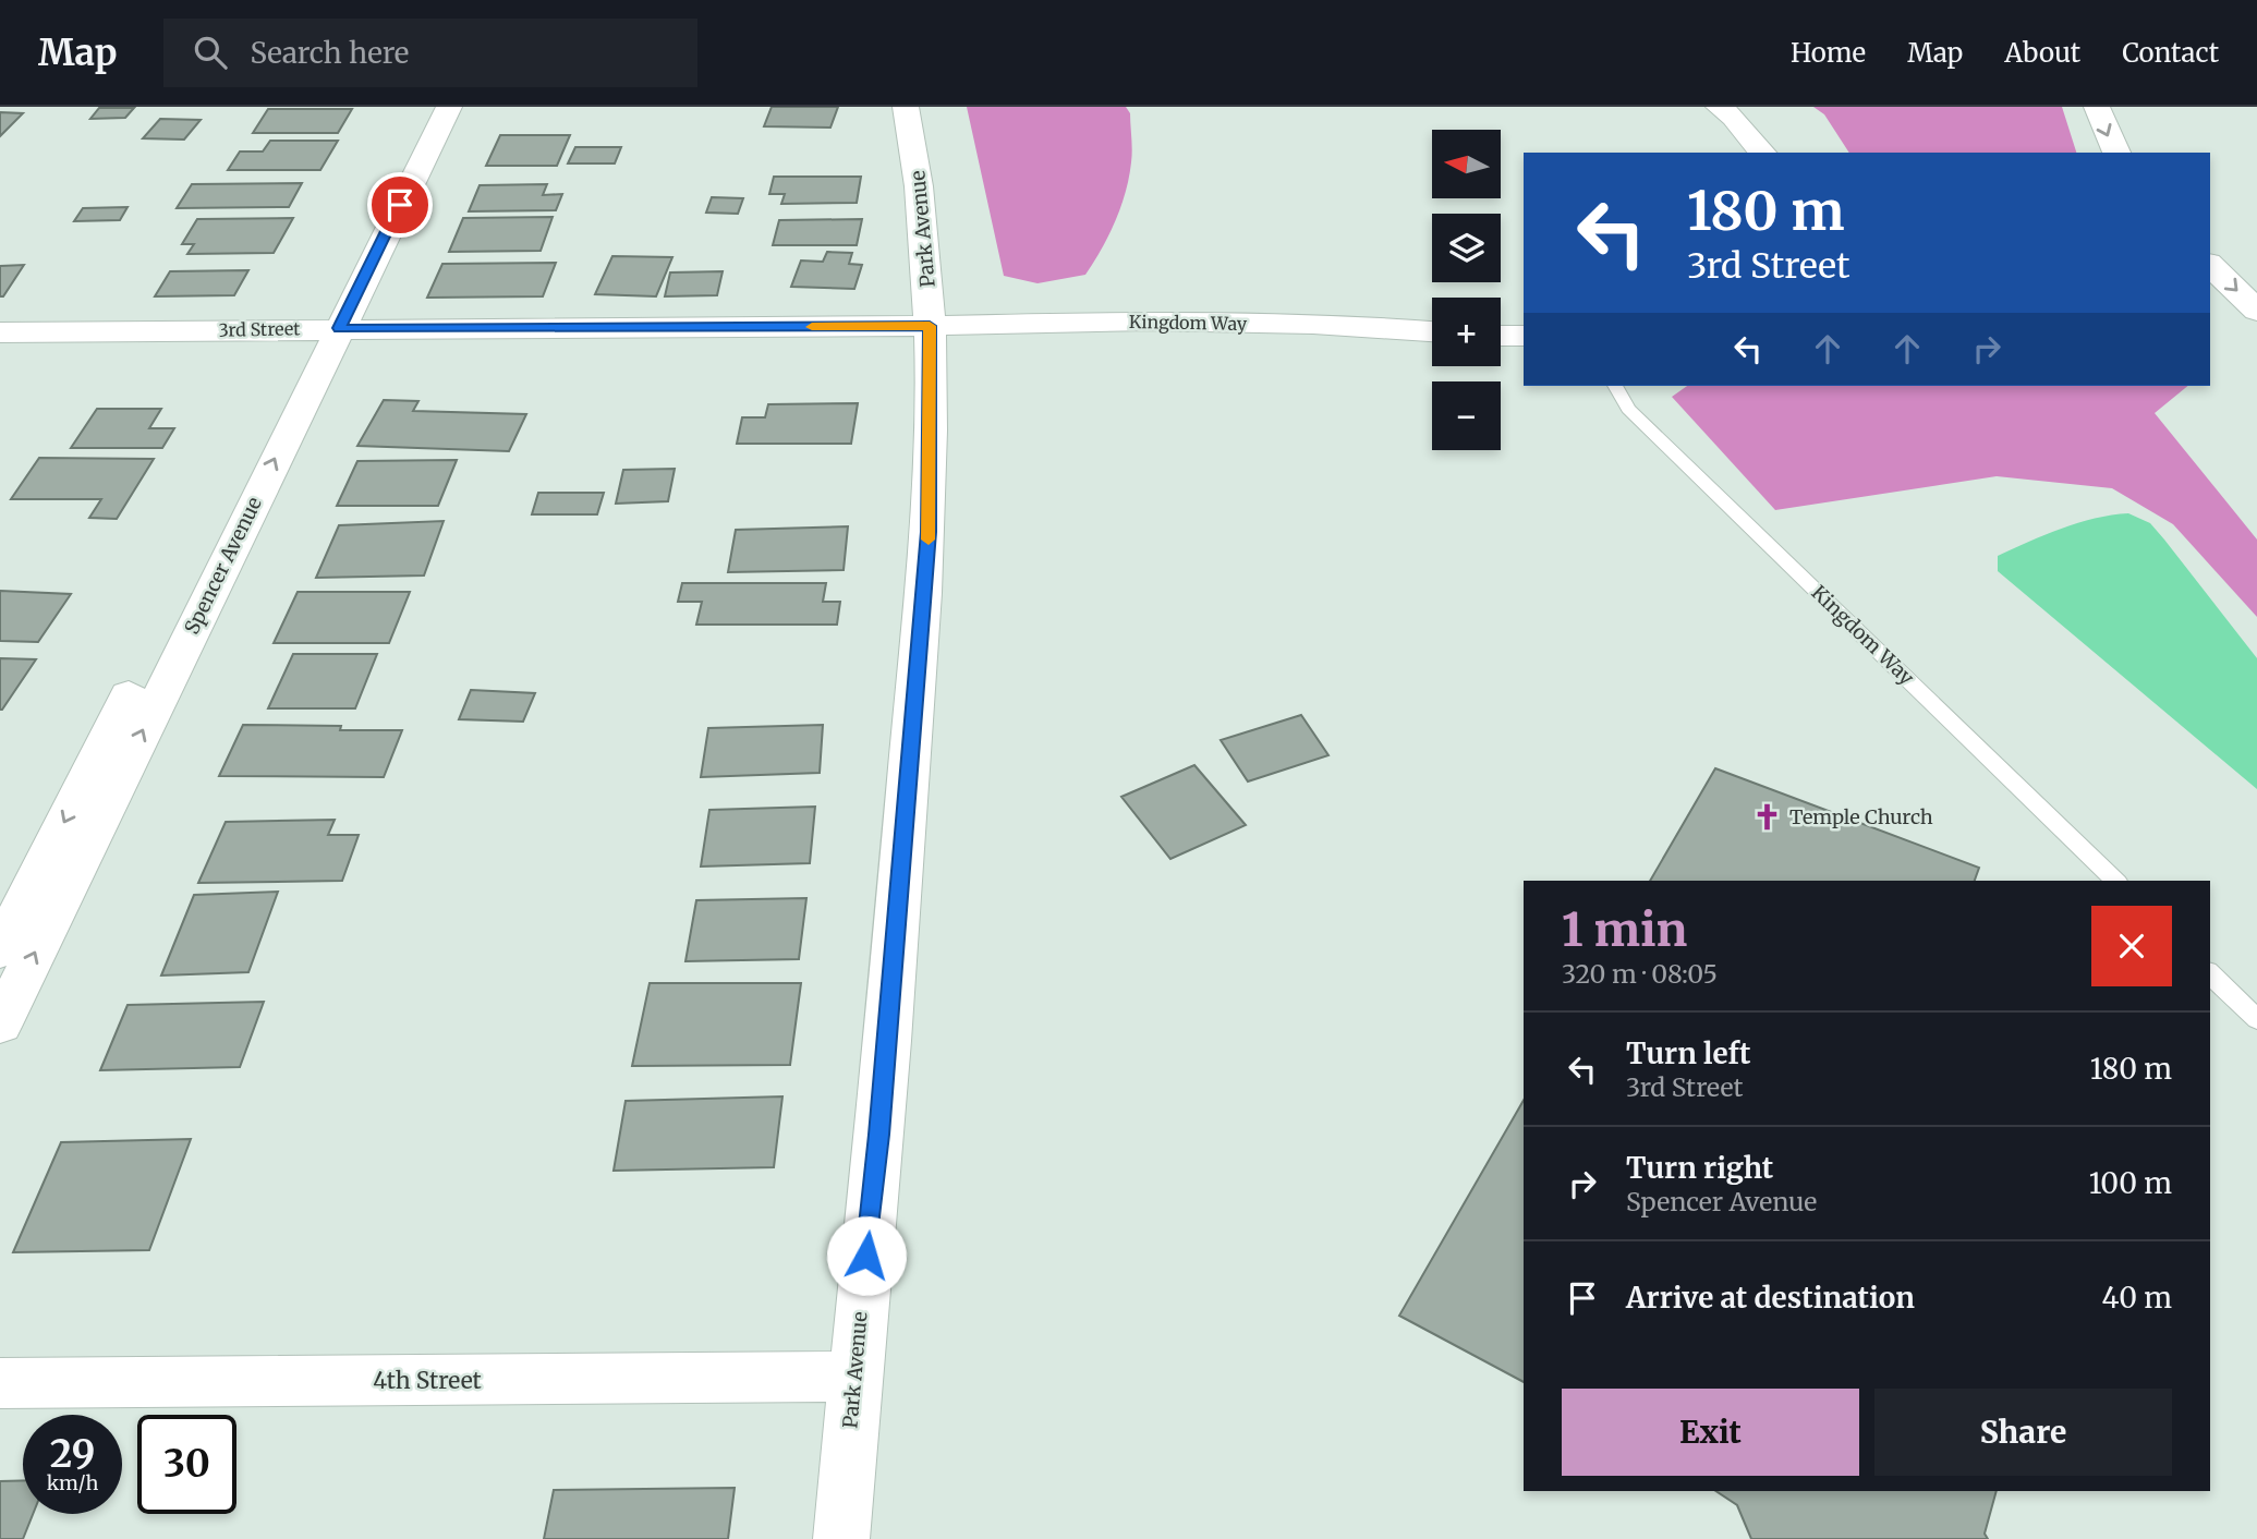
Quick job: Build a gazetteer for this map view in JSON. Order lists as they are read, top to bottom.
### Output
{
  "streets": {
    "main road": [
      "Park Avenue",
      "Kingdom Way",
      "3rd Street",
      "Spencer Avenue",
      "4th Street"
    ]
  },
  "crossings": [
    ["Park Avenue", "Kingdom Way"],
    ["Park Avenue", "3rd Street"],
    ["Park Avenue", "4th Street"],
    ["Kingdom Way", "3rd Street"],
    ["3rd Street", "Spencer Avenue"]
  ],
  "places": {
    "church": ["Temple Church"]
  },
  "north": "left",
  "page": {
    "header": "Map",
    "search": "Search here",
    "nav": [
      "Home",
      "Map",
      "About",
      "Contact"
    ],
    "map_buttons": ["+", "−"],
    "turn": ["180 m", "3rd Street"],
    "heading": ["1 min", "320 m · 08:05"],
    "list": [
      {
        "name": "Turn left",
        "note": "3rd Street",
        "value": "180 m"
      },
      {
        "name": "Turn right",
        "note": "Spencer Avenue",
        "value": "100 m"
      },
      {
        "name": "Arrive at destination",
        "value": "40 m"
      }
    ],
    "buttons": ["Exit", "Share"],
    "speed": "29 km/h",
    "limit": "30"
  }
}
